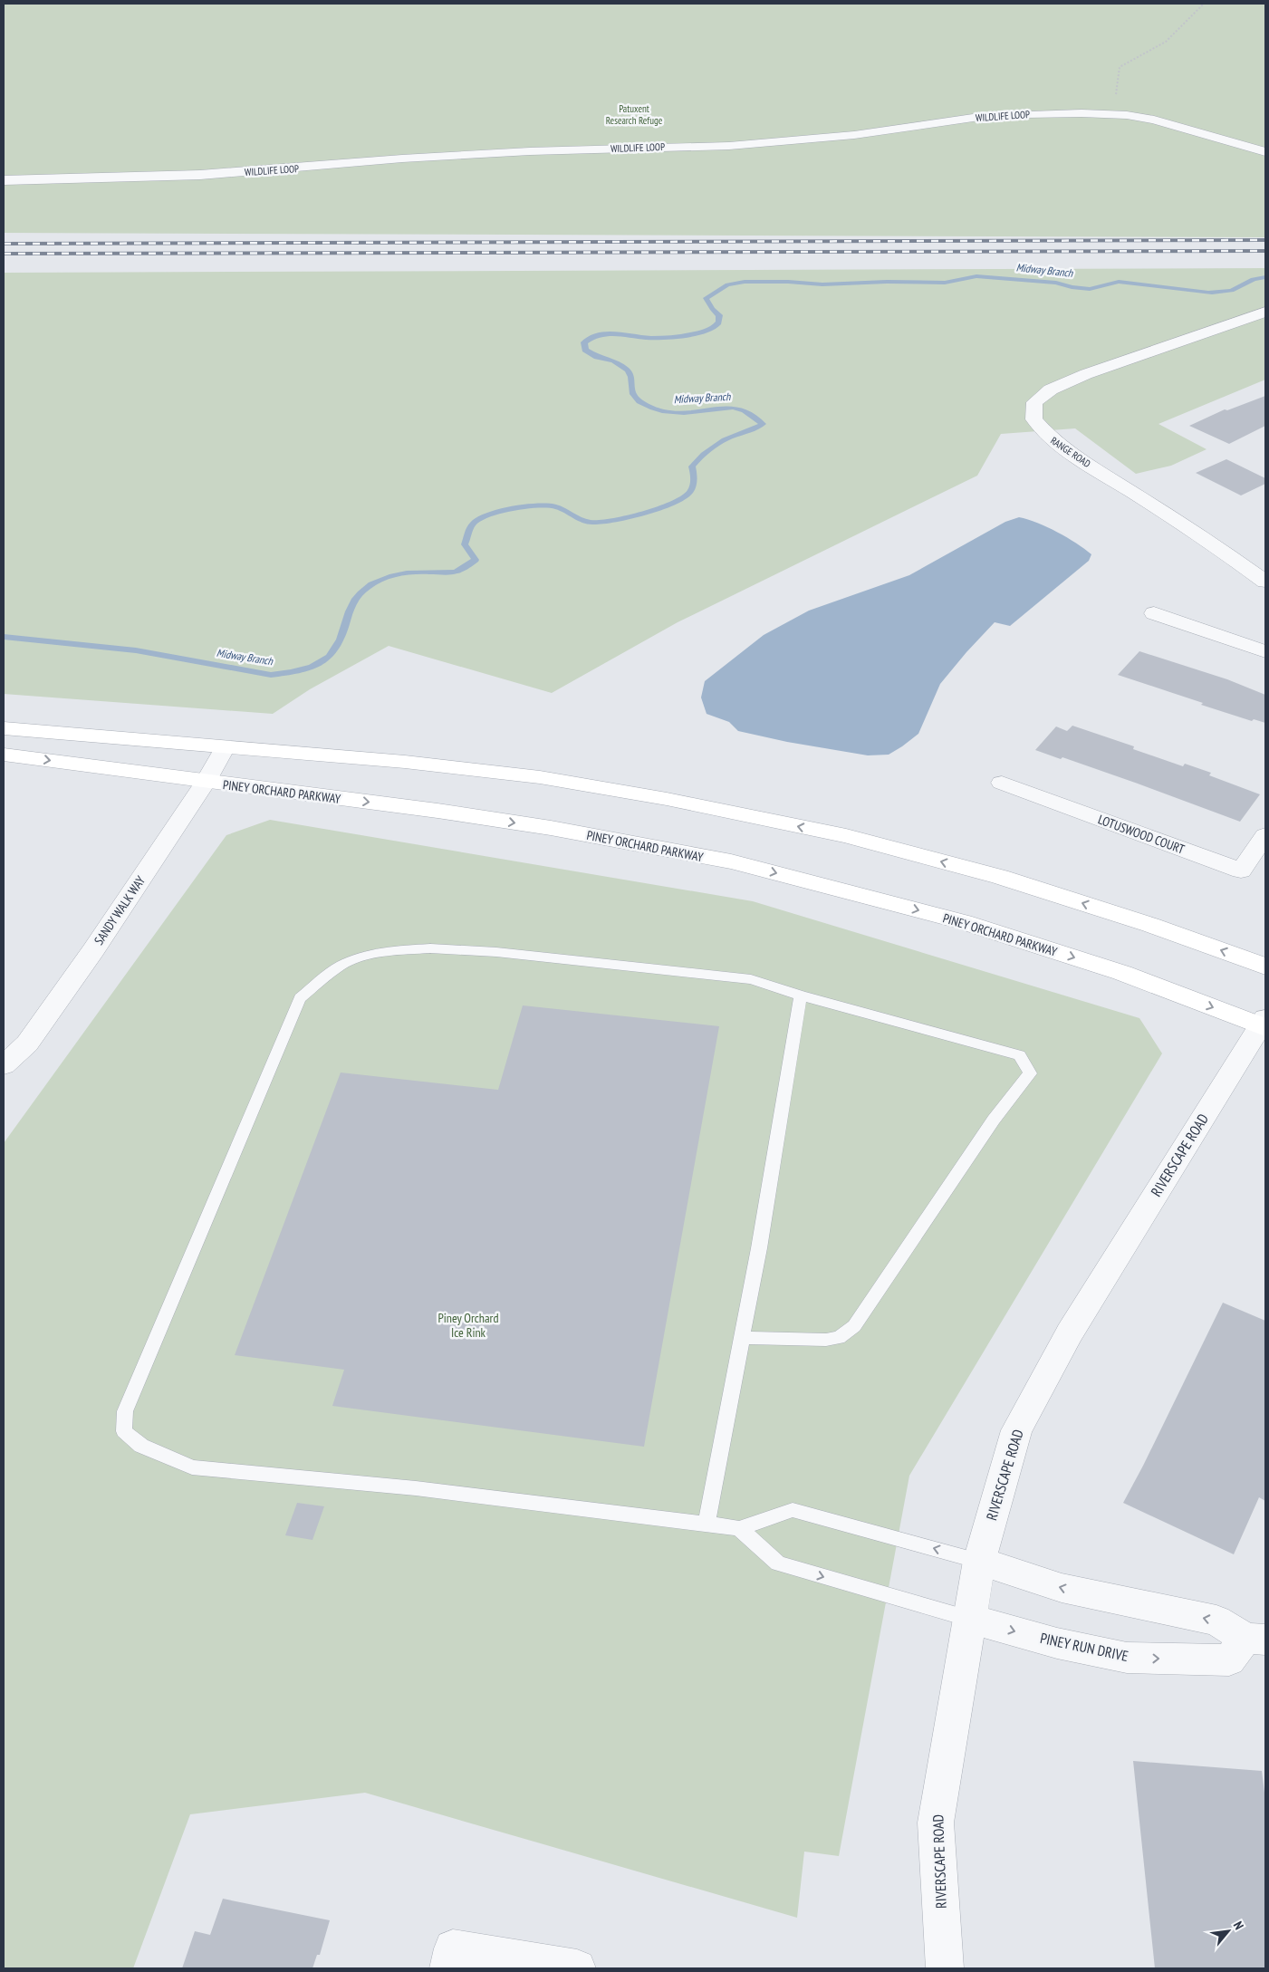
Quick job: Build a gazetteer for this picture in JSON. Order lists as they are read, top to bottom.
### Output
{
  "streets": {
    "street": [
      "WILDLIFE LOOP",
      "RANGE ROAD",
      "PINEY ORCHARD PARKWAY",
      "LOTUSWOOD COURT",
      "SANDY WALK WAY",
      "RIVERSCAPE ROAD",
      "PINEY RUN DRIVE"
    ]
  },
  "crossings": [
    ["PINEY ORCHARD PARKWAY", "SANDY WALK WAY"],
    ["PINEY ORCHARD PARKWAY", "RIVERSCAPE ROAD"],
    ["RIVERSCAPE ROAD", "PINEY RUN DRIVE"]
  ],
  "water": ["Midway Branch"],
  "parks": ["Patuxent Research Refuge", "Piney Orchard Ice Rink"],
  "north": "top right"
}
